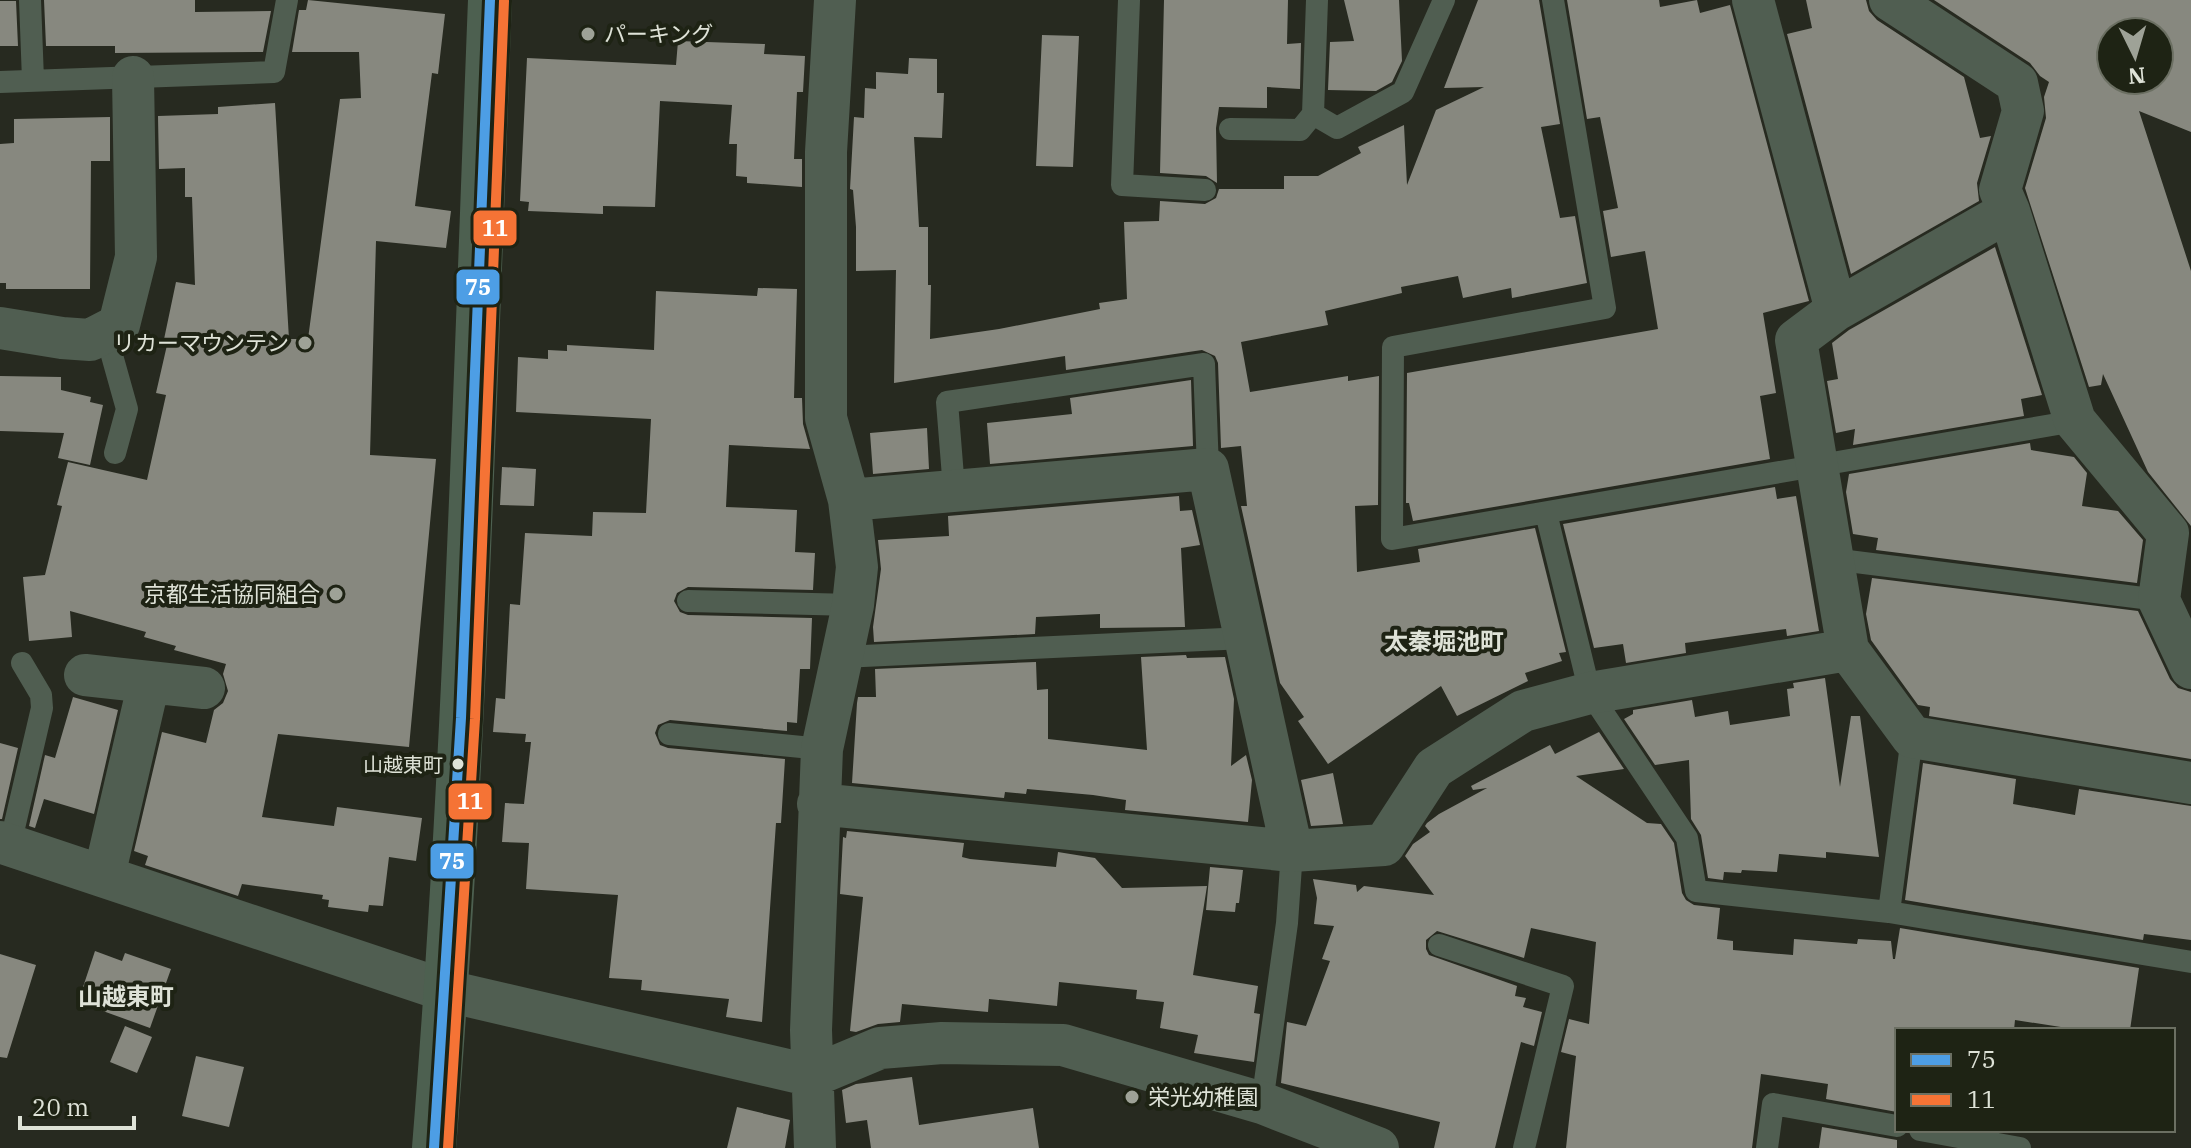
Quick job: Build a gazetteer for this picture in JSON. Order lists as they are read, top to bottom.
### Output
{
  "districts": ["太秦堀池町", "山越東町"],
  "places": [
    "パーキング",
    "リカーマウンテン",
    "京都生活協同組合",
    "山越東町",
    "栄光幼稚園"
  ],
  "lines": ["transit line 75", "transit line 11"],
  "legend": ["75", "11"],
  "scale_bar": "20 m",
  "north": "bottom"
}
